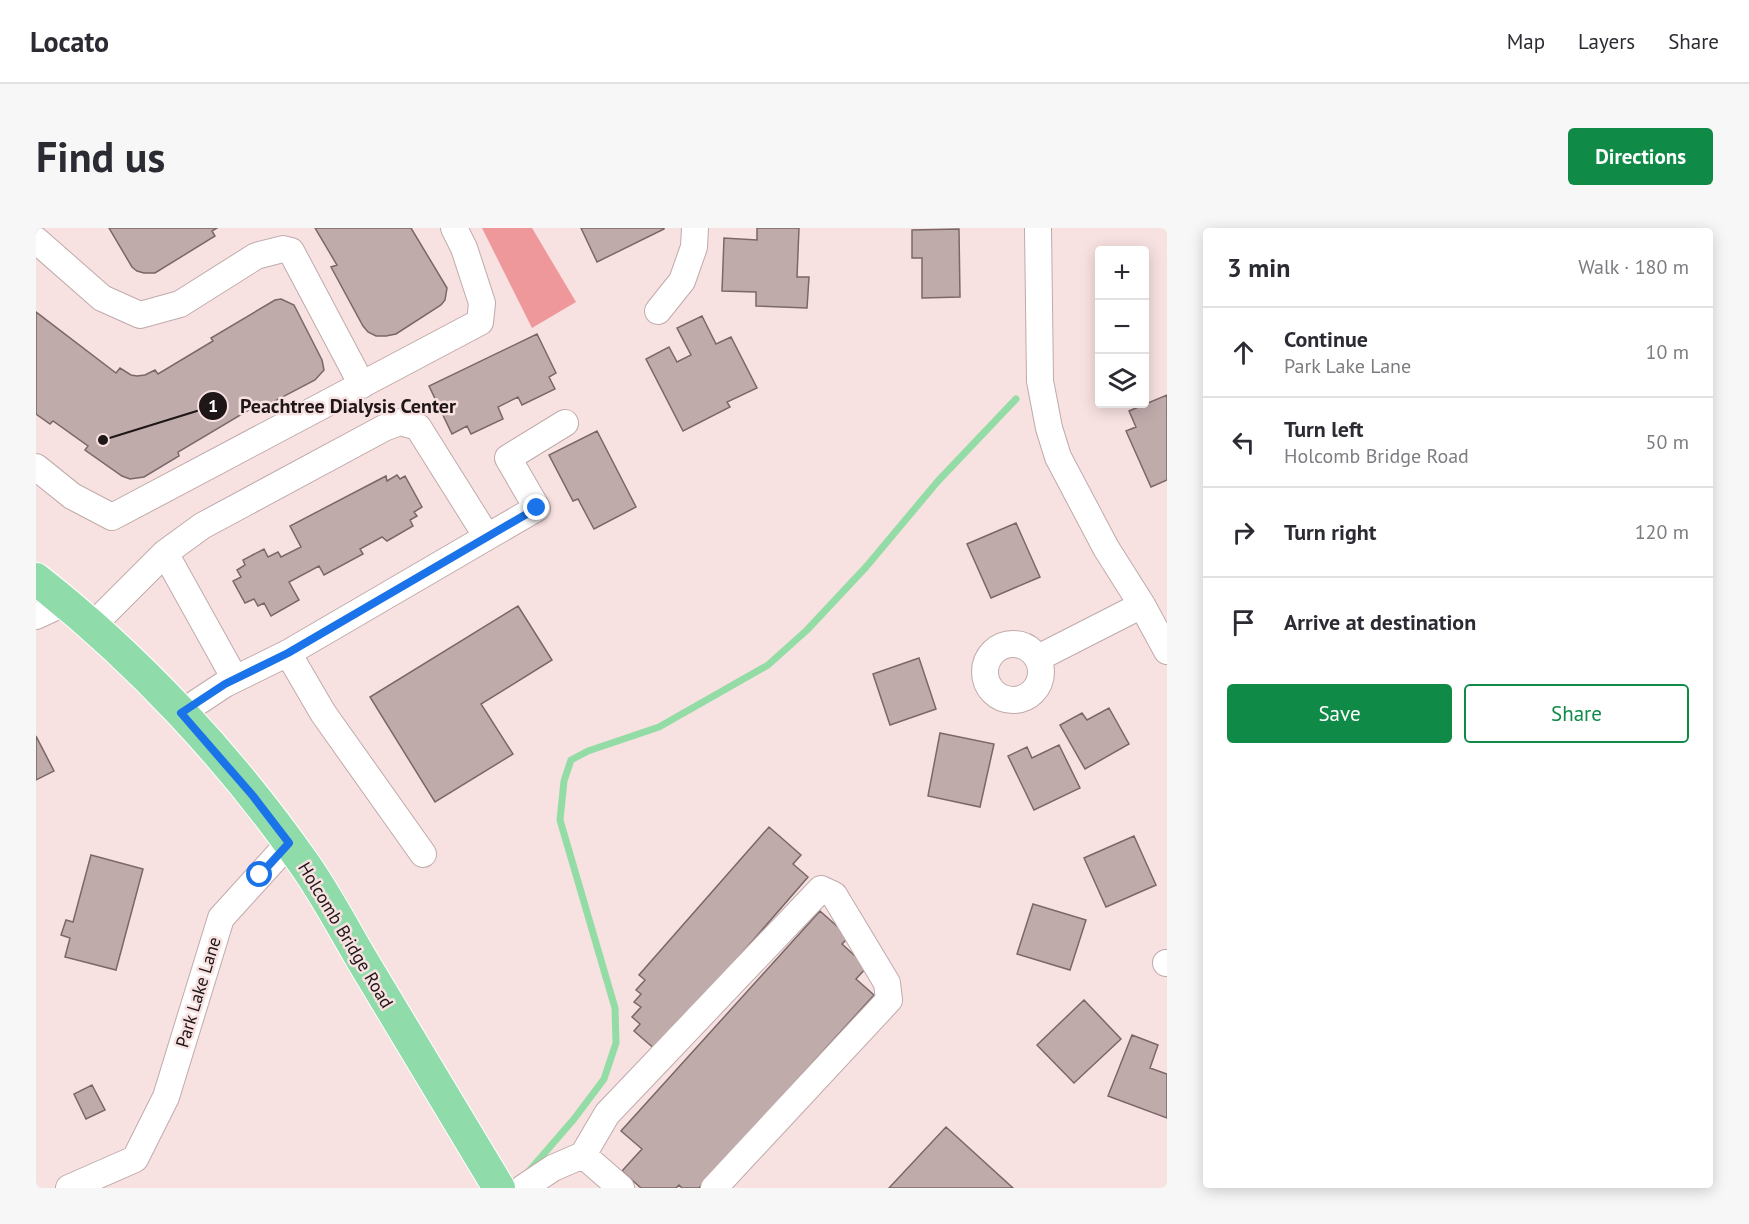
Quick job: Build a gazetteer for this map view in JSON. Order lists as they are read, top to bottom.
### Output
{
  "streets": {
    "main road": ["Holcomb Bridge Road"],
    "street": ["Park Lake Lane"]
  },
  "crossings": [
    ["Holcomb Bridge Road", "Park Lake Lane"]
  ],
  "places": ["Peachtree Dialysis Center"],
  "page": {
    "header": "Locato",
    "nav": ["Map", "Layers", "Share"],
    "buttons": [
      "Directions",
      ["Save", "Share"]
    ],
    "title": "Find us",
    "heading": ["3 min", "Walk · 180 m"],
    "map_buttons": ["+", "−"],
    "list": [
      ["Continue", "Park Lake Lane", "10 m"],
      ["Turn left", "Holcomb Bridge Road", "50 m"],
      ["Turn right", "120 m"],
      "Arrive at destination"
    ]
  }
}
